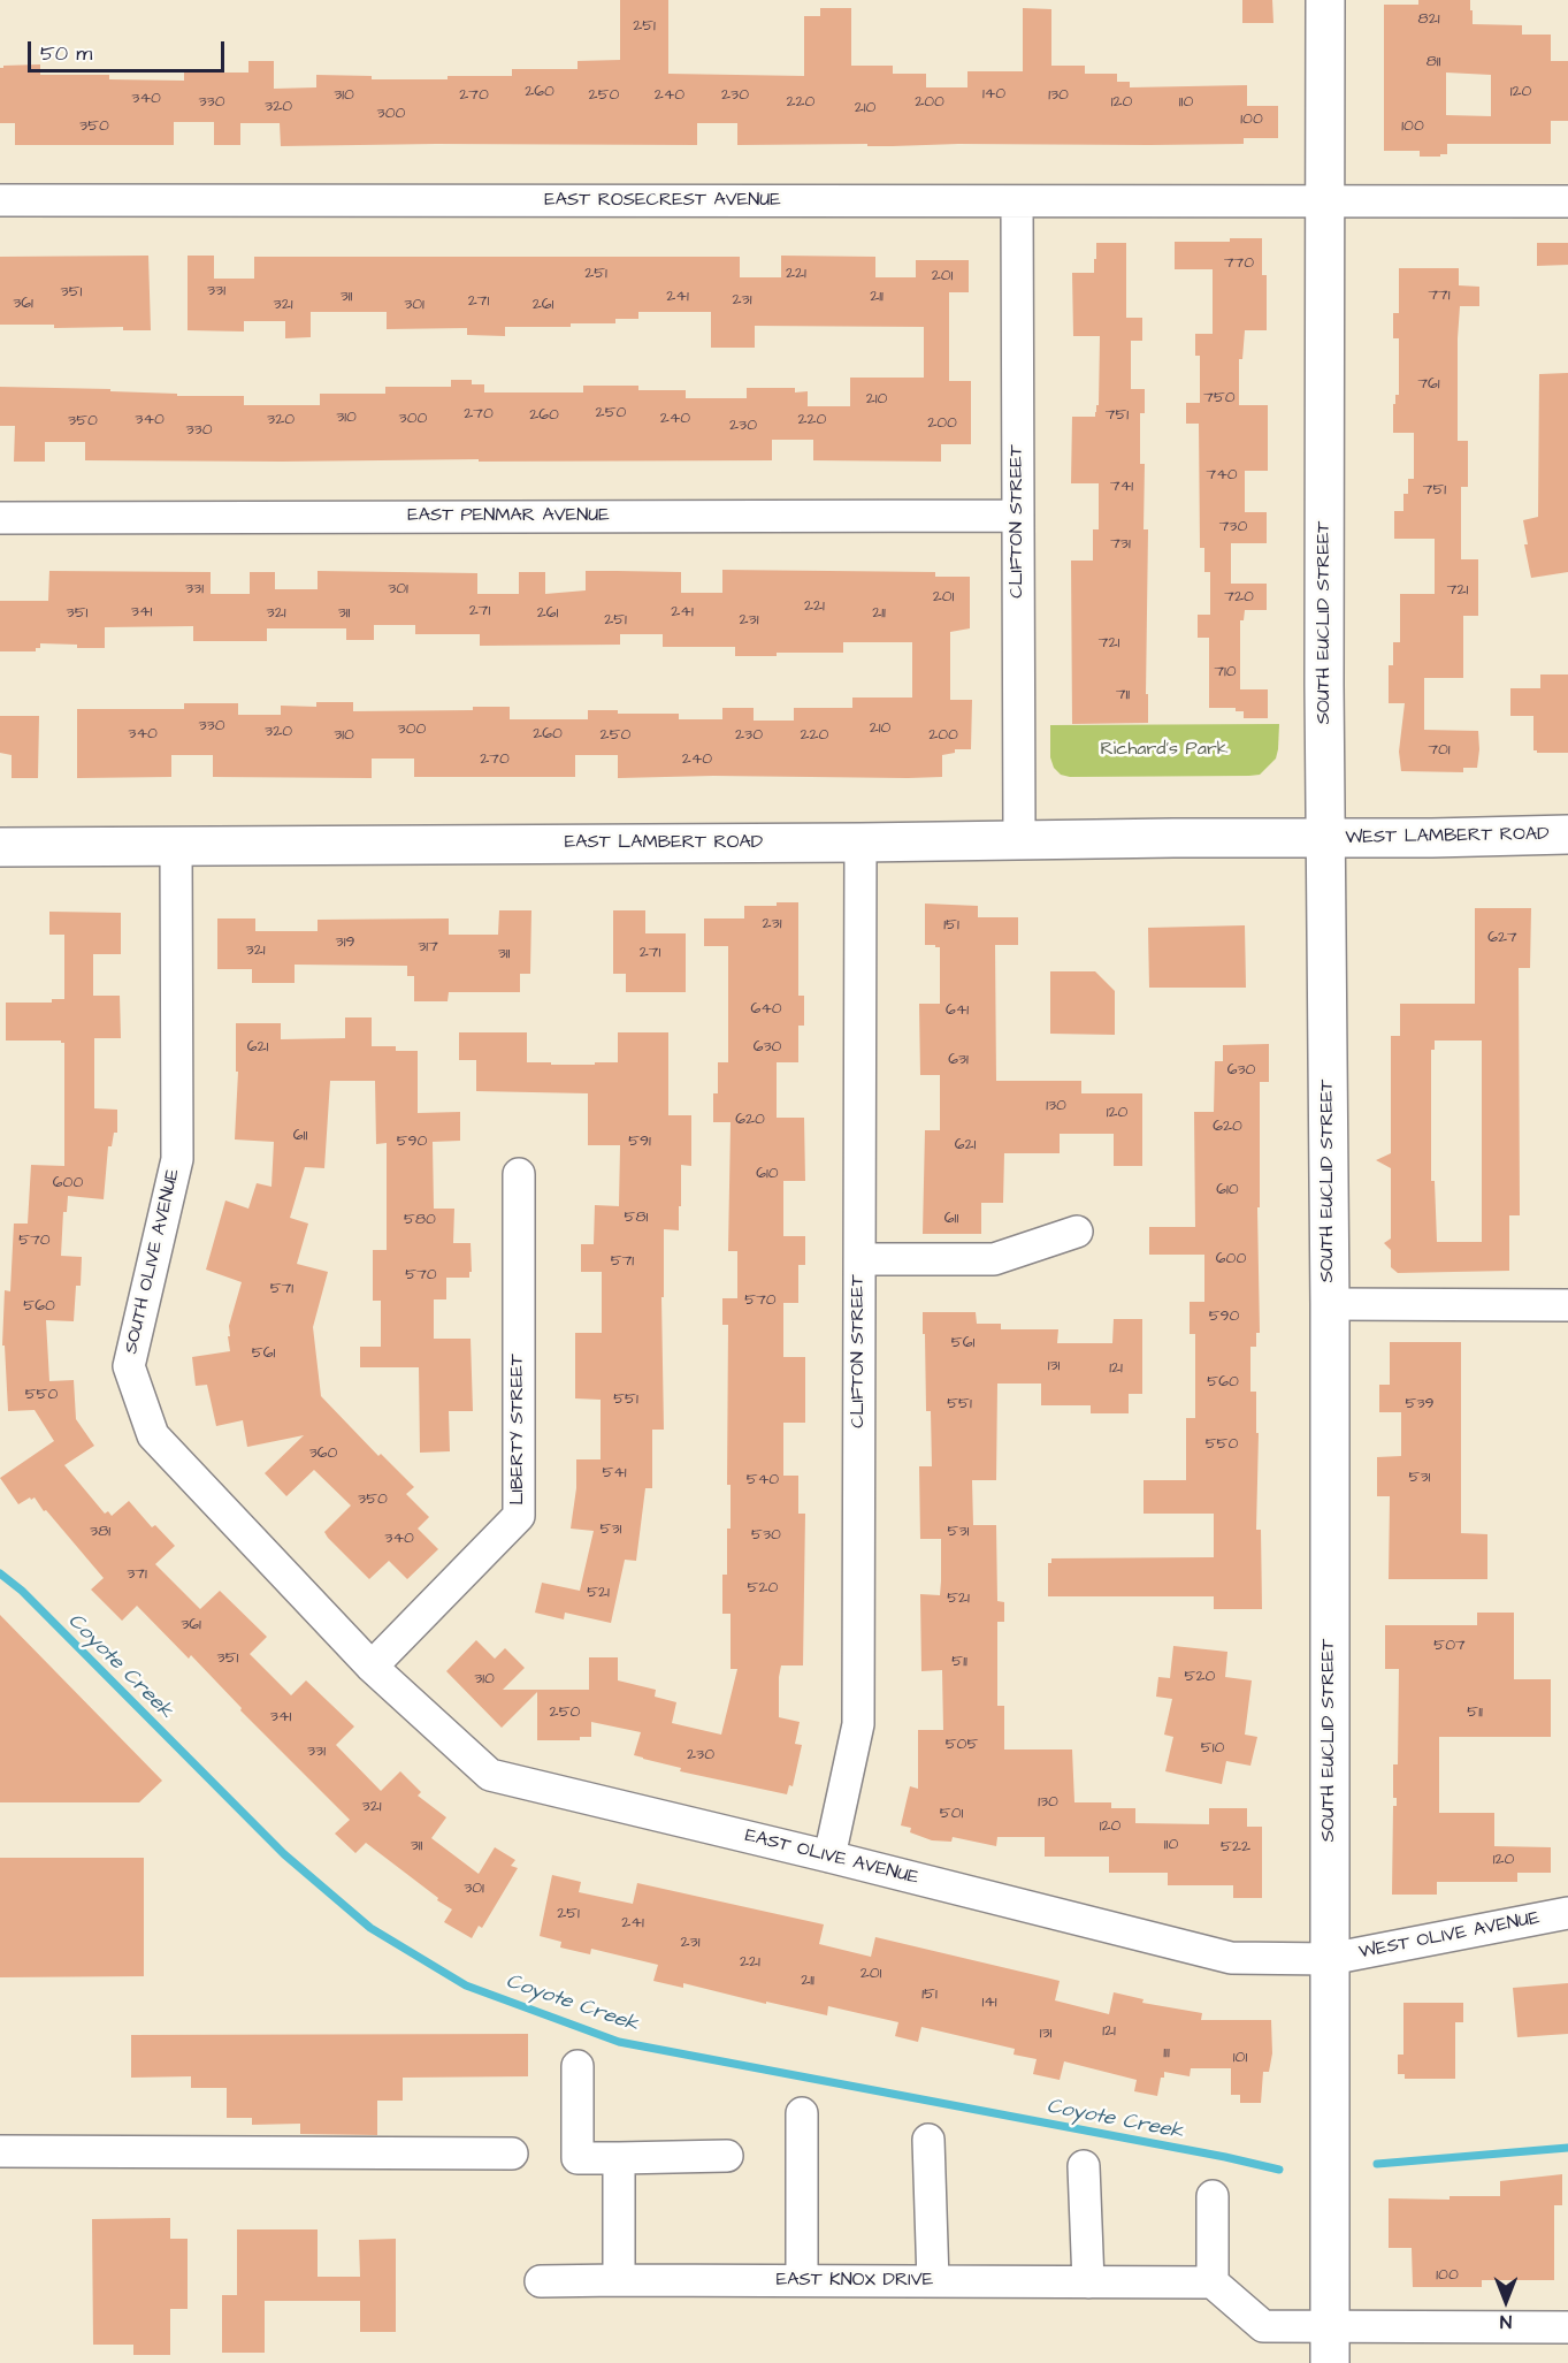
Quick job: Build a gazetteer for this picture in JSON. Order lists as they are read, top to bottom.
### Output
{
  "streets": {
    "main road": ["SOUTH EUCLID STREET", "WEST LAMBERT ROAD", "EAST LAMBERT ROAD"],
    "street": [
      "EAST ROSECREST AVENUE",
      "EAST PENMAR AVENUE",
      "CLIFTON STREET",
      "SOUTH OLIVE AVENUE",
      "LIBERTY STREET",
      "EAST OLIVE AVENUE",
      "WEST OLIVE AVENUE",
      "EAST KNOX DRIVE"
    ]
  },
  "crossings": [
    ["EAST ROSECREST AVENUE", "CLIFTON STREET"],
    ["EAST ROSECREST AVENUE", "SOUTH EUCLID STREET"],
    ["EAST PENMAR AVENUE", "CLIFTON STREET"],
    ["CLIFTON STREET", "EAST LAMBERT ROAD"],
    ["CLIFTON STREET", "EAST OLIVE AVENUE"],
    ["SOUTH EUCLID STREET", "WEST LAMBERT ROAD"],
    ["SOUTH EUCLID STREET", "EAST LAMBERT ROAD"],
    ["SOUTH EUCLID STREET", "EAST OLIVE AVENUE"],
    ["SOUTH EUCLID STREET", "WEST OLIVE AVENUE"],
    ["WEST LAMBERT ROAD", "EAST LAMBERT ROAD"],
    ["EAST LAMBERT ROAD", "SOUTH OLIVE AVENUE"],
    ["SOUTH OLIVE AVENUE", "LIBERTY STREET"],
    ["SOUTH OLIVE AVENUE", "EAST OLIVE AVENUE"],
    ["LIBERTY STREET", "EAST OLIVE AVENUE"],
    ["EAST OLIVE AVENUE", "WEST OLIVE AVENUE"]
  ],
  "water": ["Coyote Creek"],
  "parks": ["Richard's Park"],
  "house_numbers": [
    "821",
    "251",
    "811",
    "260",
    "120",
    "140",
    "310",
    "270",
    "250",
    "240",
    "230",
    "130",
    "340",
    "330",
    "220",
    "200",
    "120",
    "110",
    "320",
    "210",
    "300",
    "100",
    "350",
    "100",
    "770",
    "251",
    "221",
    "201",
    "331",
    "351",
    "771",
    "311",
    "241",
    "211",
    "231",
    "271",
    "361",
    "321",
    "301",
    "261",
    "761",
    "750",
    "210",
    "250",
    "270",
    "260",
    "751",
    "310",
    "300",
    "240",
    "340",
    "320",
    "220",
    "350",
    "200",
    "230",
    "330",
    "740",
    "741",
    "751",
    "730",
    "731",
    "331",
    "301",
    "721",
    "201",
    "720",
    "221",
    "271",
    "341",
    "241",
    "351",
    "321",
    "311",
    "261",
    "211",
    "251",
    "231",
    "721",
    "710",
    "711",
    "330",
    "210",
    "300",
    "320",
    "340",
    "260",
    "310",
    "250",
    "230",
    "220",
    "200",
    "701",
    "270",
    "240",
    "231",
    "151",
    "627",
    "319",
    "317",
    "321",
    "271",
    "311",
    "640",
    "641",
    "621",
    "630",
    "631",
    "630",
    "130",
    "120",
    "620",
    "620",
    "611",
    "590",
    "591",
    "621",
    "610",
    "600",
    "610",
    "581",
    "611",
    "580",
    "570",
    "600",
    "571",
    "570",
    "571",
    "570",
    "560",
    "590",
    "561",
    "561",
    "131",
    "121",
    "560",
    "550",
    "551",
    "551",
    "539",
    "550",
    "360",
    "541",
    "531",
    "540",
    "350",
    "531",
    "381",
    "531",
    "530",
    "340",
    "371",
    "520",
    "521",
    "521",
    "361",
    "507",
    "351",
    "511",
    "520",
    "310",
    "250",
    "511",
    "341",
    "505",
    "510",
    "331",
    "230",
    "130",
    "321",
    "501",
    "120",
    "110",
    "311",
    "522",
    "120",
    "301",
    "251",
    "241",
    "231",
    "221",
    "201",
    "211",
    "151",
    "141",
    "121",
    "131",
    "111",
    "101",
    "100"
  ],
  "scale_bar": "50 m",
  "north": "bottom"
}
